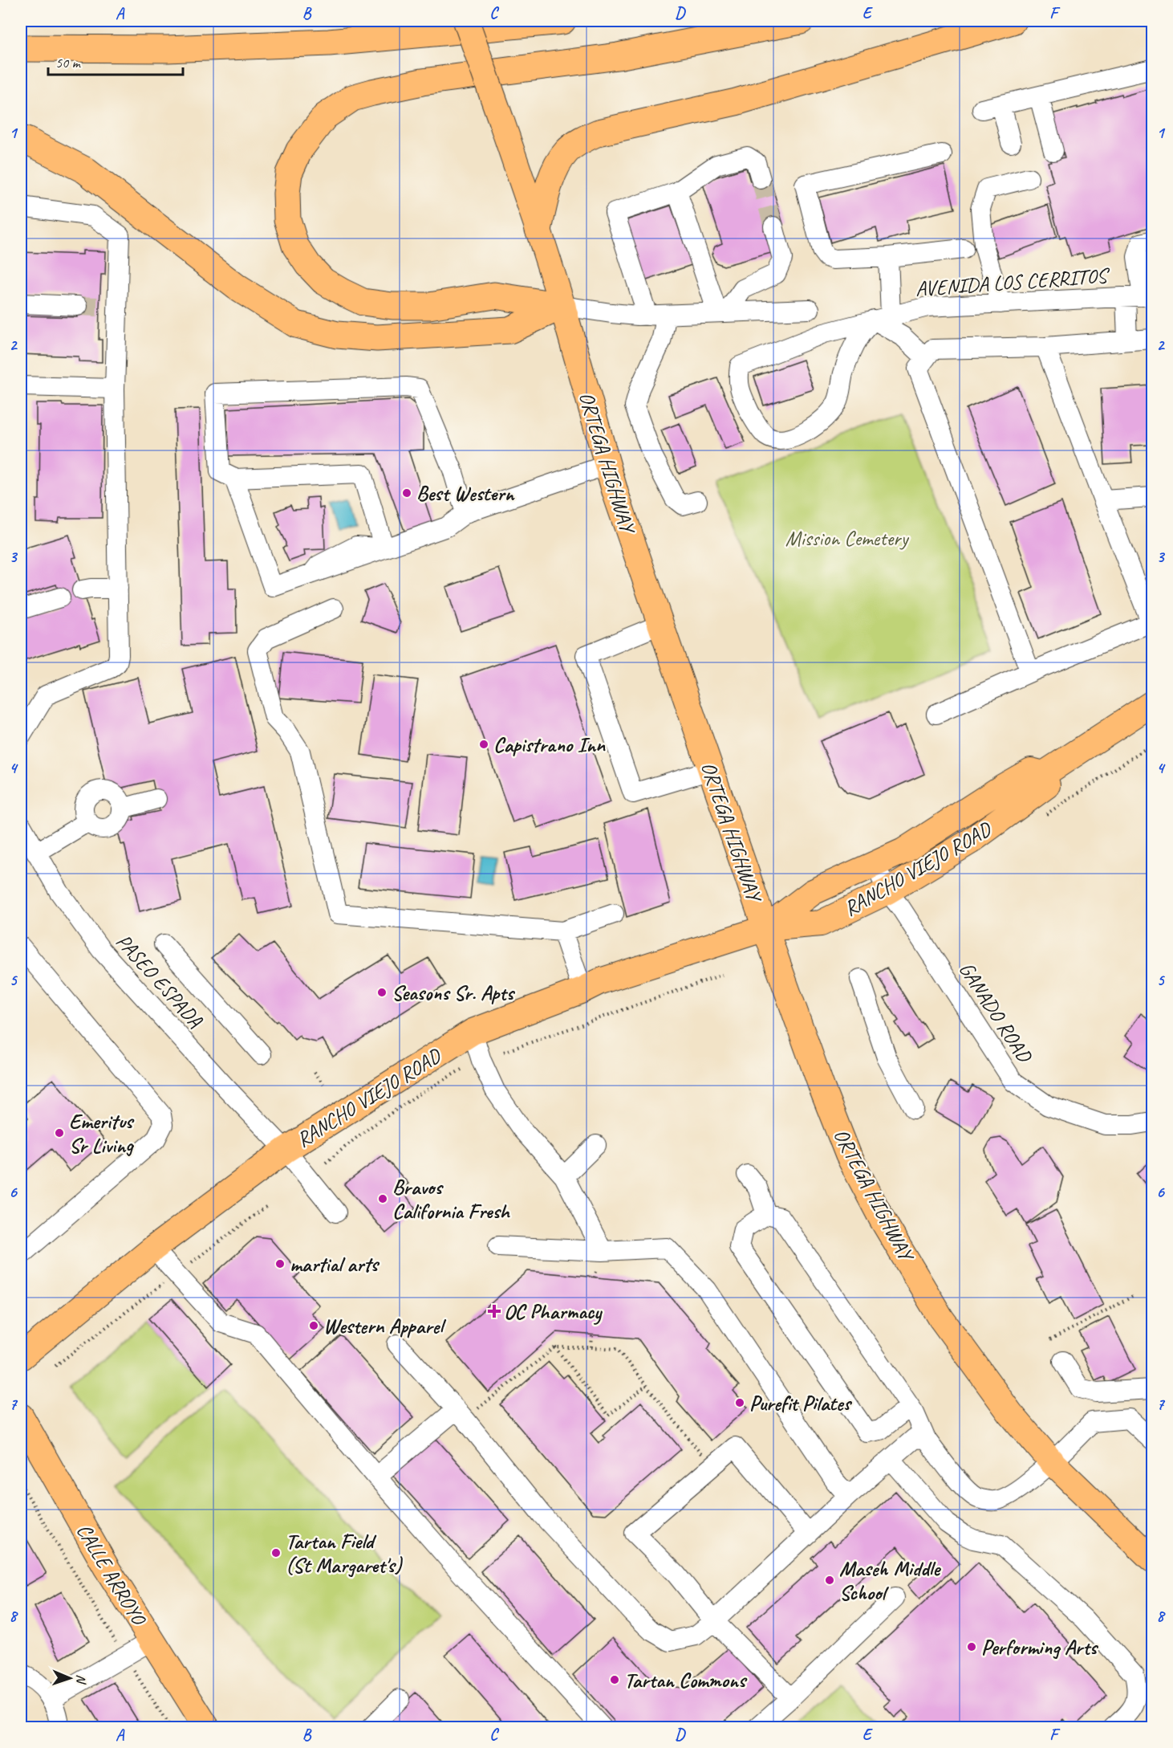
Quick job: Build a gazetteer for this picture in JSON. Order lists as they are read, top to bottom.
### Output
{
  "streets": {
    "main road": ["ORTEGA HIGHWAY", "RANCHO VIEJO ROAD", "CALLE ARROYO"],
    "street": ["AVENIDA LOS CERRITOS", "PASEO ESPADA", "GANADO ROAD"]
  },
  "crossings": [
    ["ORTEGA HIGHWAY", "RANCHO VIEJO ROAD"],
    ["RANCHO VIEJO ROAD", "PASEO ESPADA"],
    ["RANCHO VIEJO ROAD", "GANADO ROAD"]
  ],
  "parks": ["Mission Cemetery"],
  "places": {
    "other": [
      "Best Western",
      "Capistrano Inn",
      "Seasons Sr. Apts",
      "Emeritus Sr Living",
      "Bravos California Fresh",
      "martial arts",
      "Western Apparel",
      "Purefit Pilates",
      "Tartan Field (St Margaret's)",
      "Maseh Middle School",
      "Performing Arts",
      "Tartan Commons"
    ],
    "health": ["OC Pharmacy"]
  },
  "scale_bar": "50 m",
  "north": "right",
  "grid": {
    "columns": [
      "A",
      "B",
      "C",
      "D",
      "E",
      "F"
    ],
    "rows": [
      "1",
      "2",
      "3",
      "4",
      "5",
      "6",
      "7",
      "8"
    ]
  }
}
